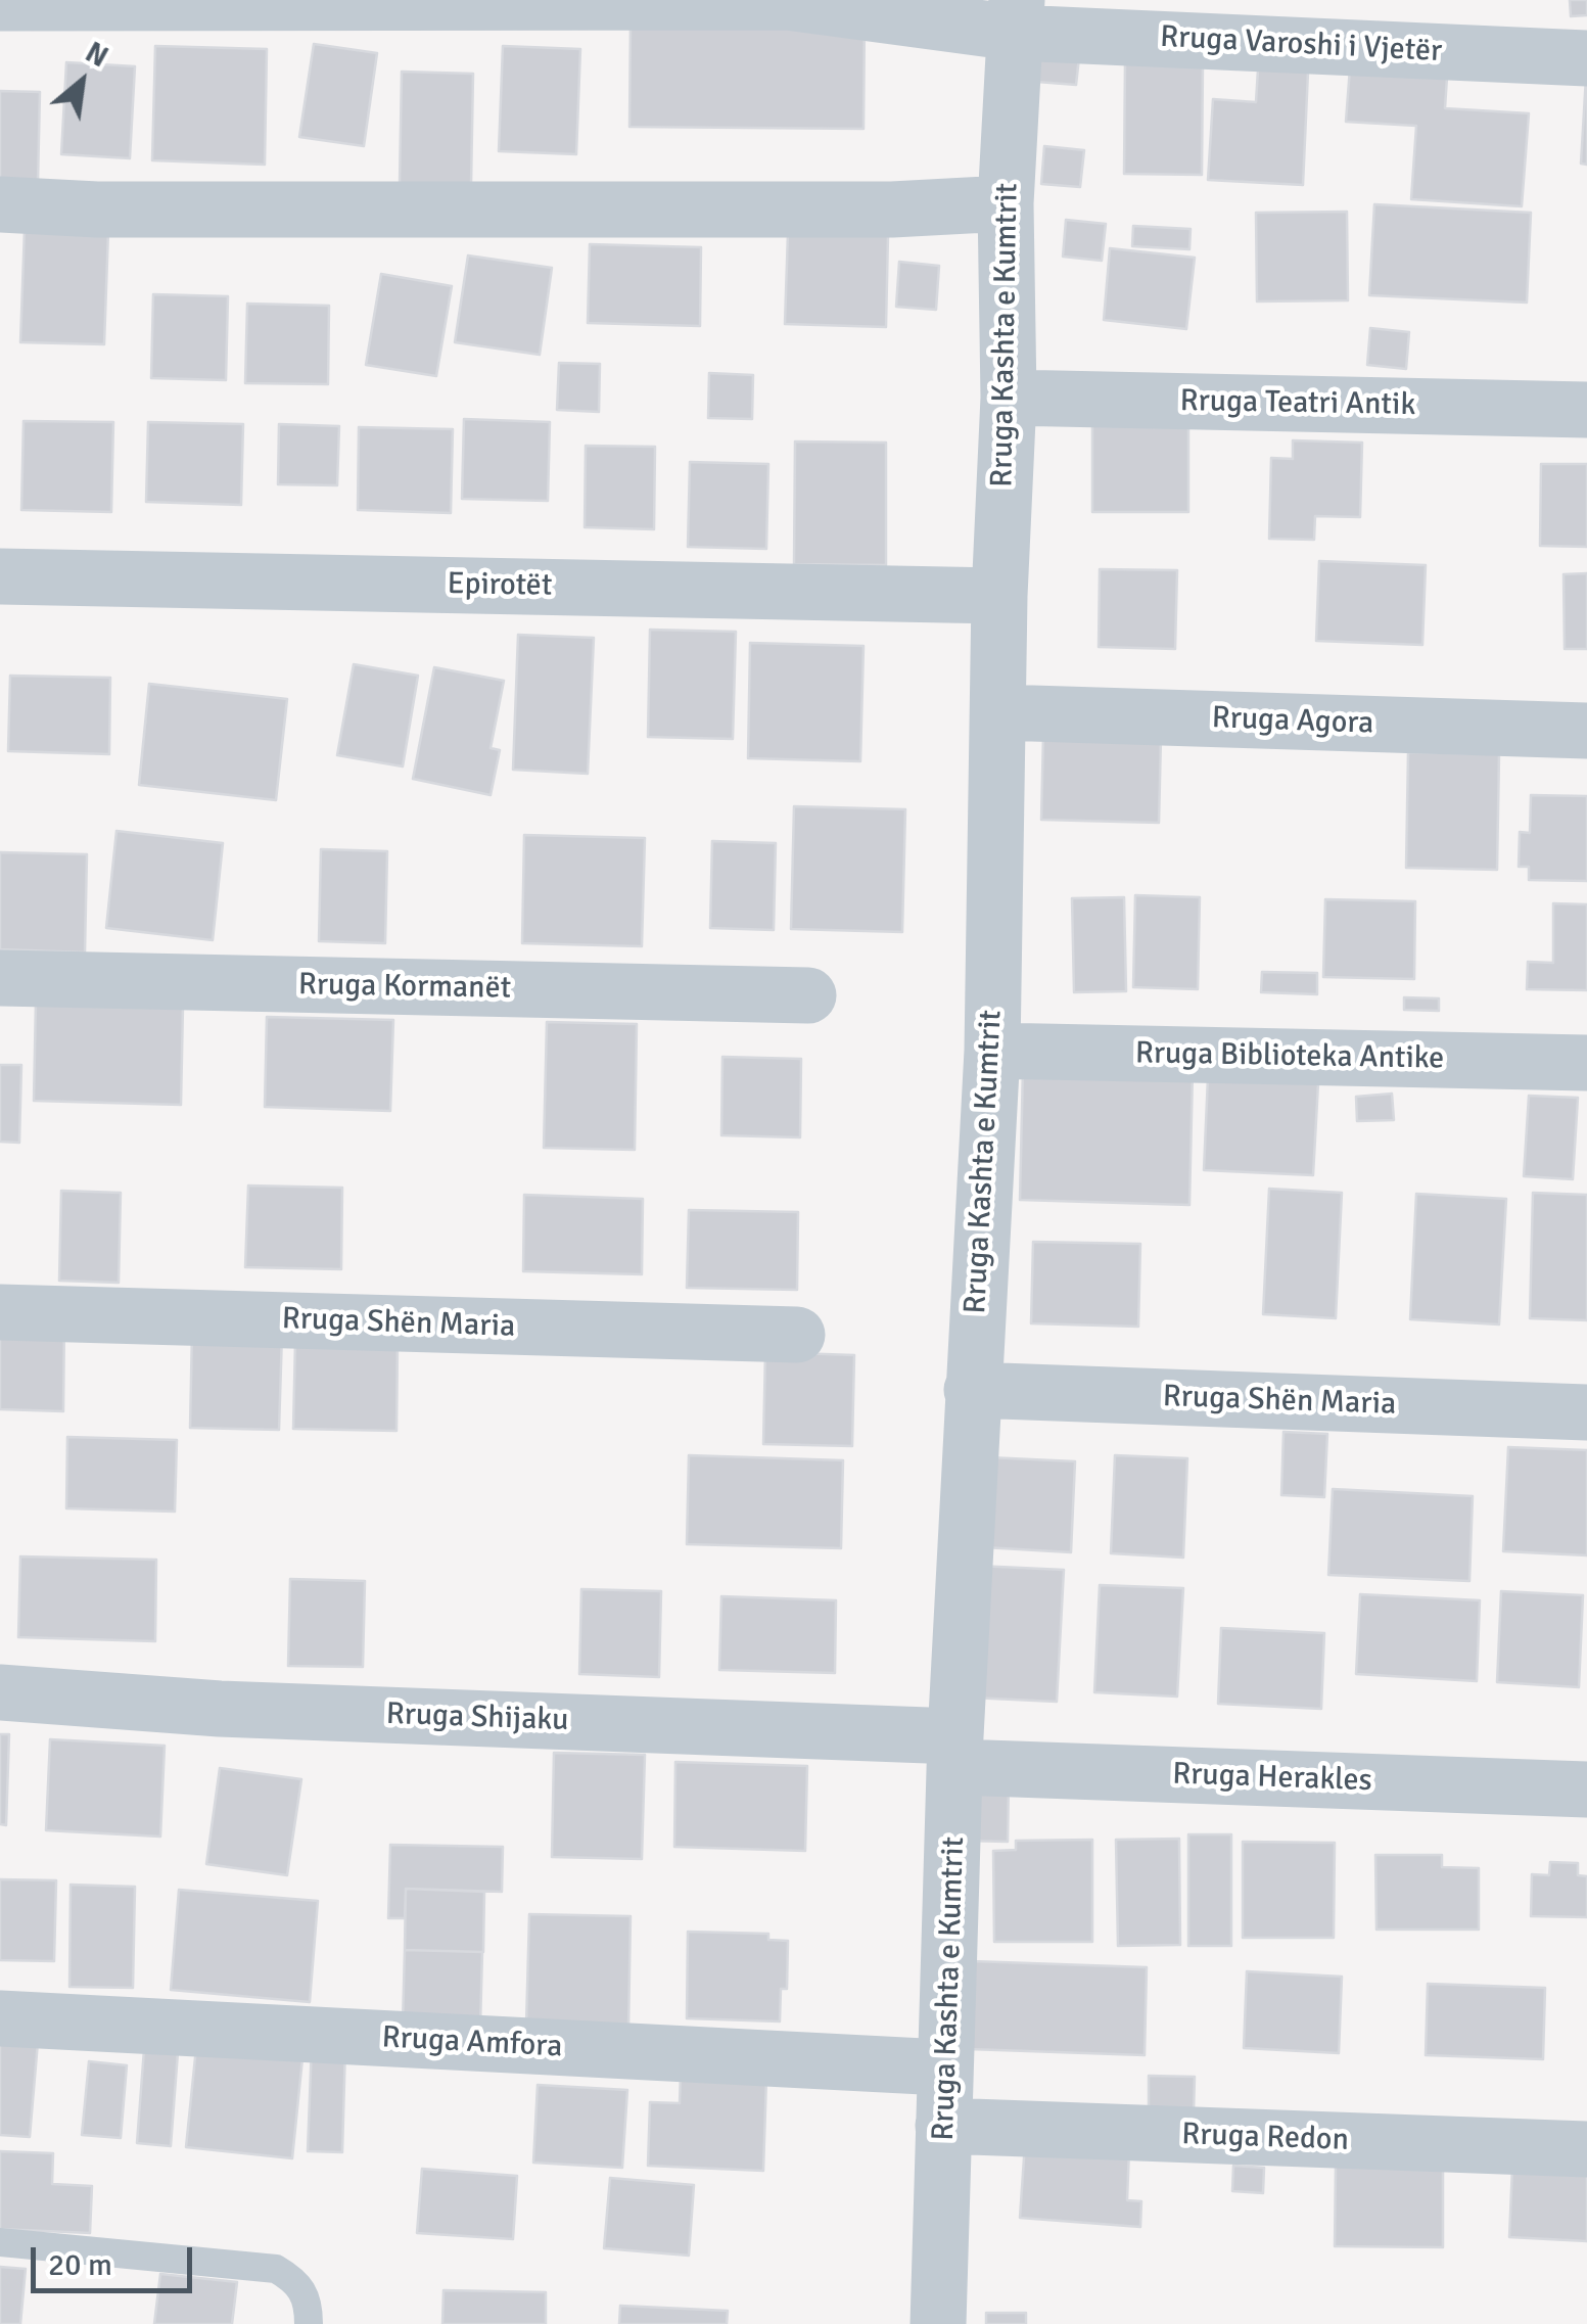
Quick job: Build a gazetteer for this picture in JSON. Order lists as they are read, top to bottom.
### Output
{
  "streets": {
    "street": [
      "Rruga Varoshi i Vjetër",
      "Rruga Kashta e Kumtrit",
      "Rruga Teatri Antik",
      "Epirotët",
      "Rruga Agora",
      "Rruga Kormanët",
      "Rruga Biblioteka Antike",
      "Rruga Shën Maria",
      "Rruga Shijaku",
      "Rruga Herakles",
      "Rruga Amfora",
      "Rruga Redon"
    ]
  },
  "crossings": [
    ["Rruga Varoshi i Vjetër", "Rruga Kashta e Kumtrit"],
    ["Rruga Kashta e Kumtrit", "Rruga Teatri Antik"],
    ["Rruga Kashta e Kumtrit", "Epirotët"],
    ["Rruga Kashta e Kumtrit", "Rruga Agora"],
    ["Rruga Kashta e Kumtrit", "Rruga Biblioteka Antike"],
    ["Rruga Kashta e Kumtrit", "Rruga Shën Maria"],
    ["Rruga Kashta e Kumtrit", "Rruga Shijaku"],
    ["Rruga Kashta e Kumtrit", "Rruga Herakles"],
    ["Rruga Kashta e Kumtrit", "Rruga Amfora"],
    ["Rruga Kashta e Kumtrit", "Rruga Redon"],
    ["Rruga Shijaku", "Rruga Herakles"]
  ],
  "scale_bar": "20 m",
  "north": "top right"
}
